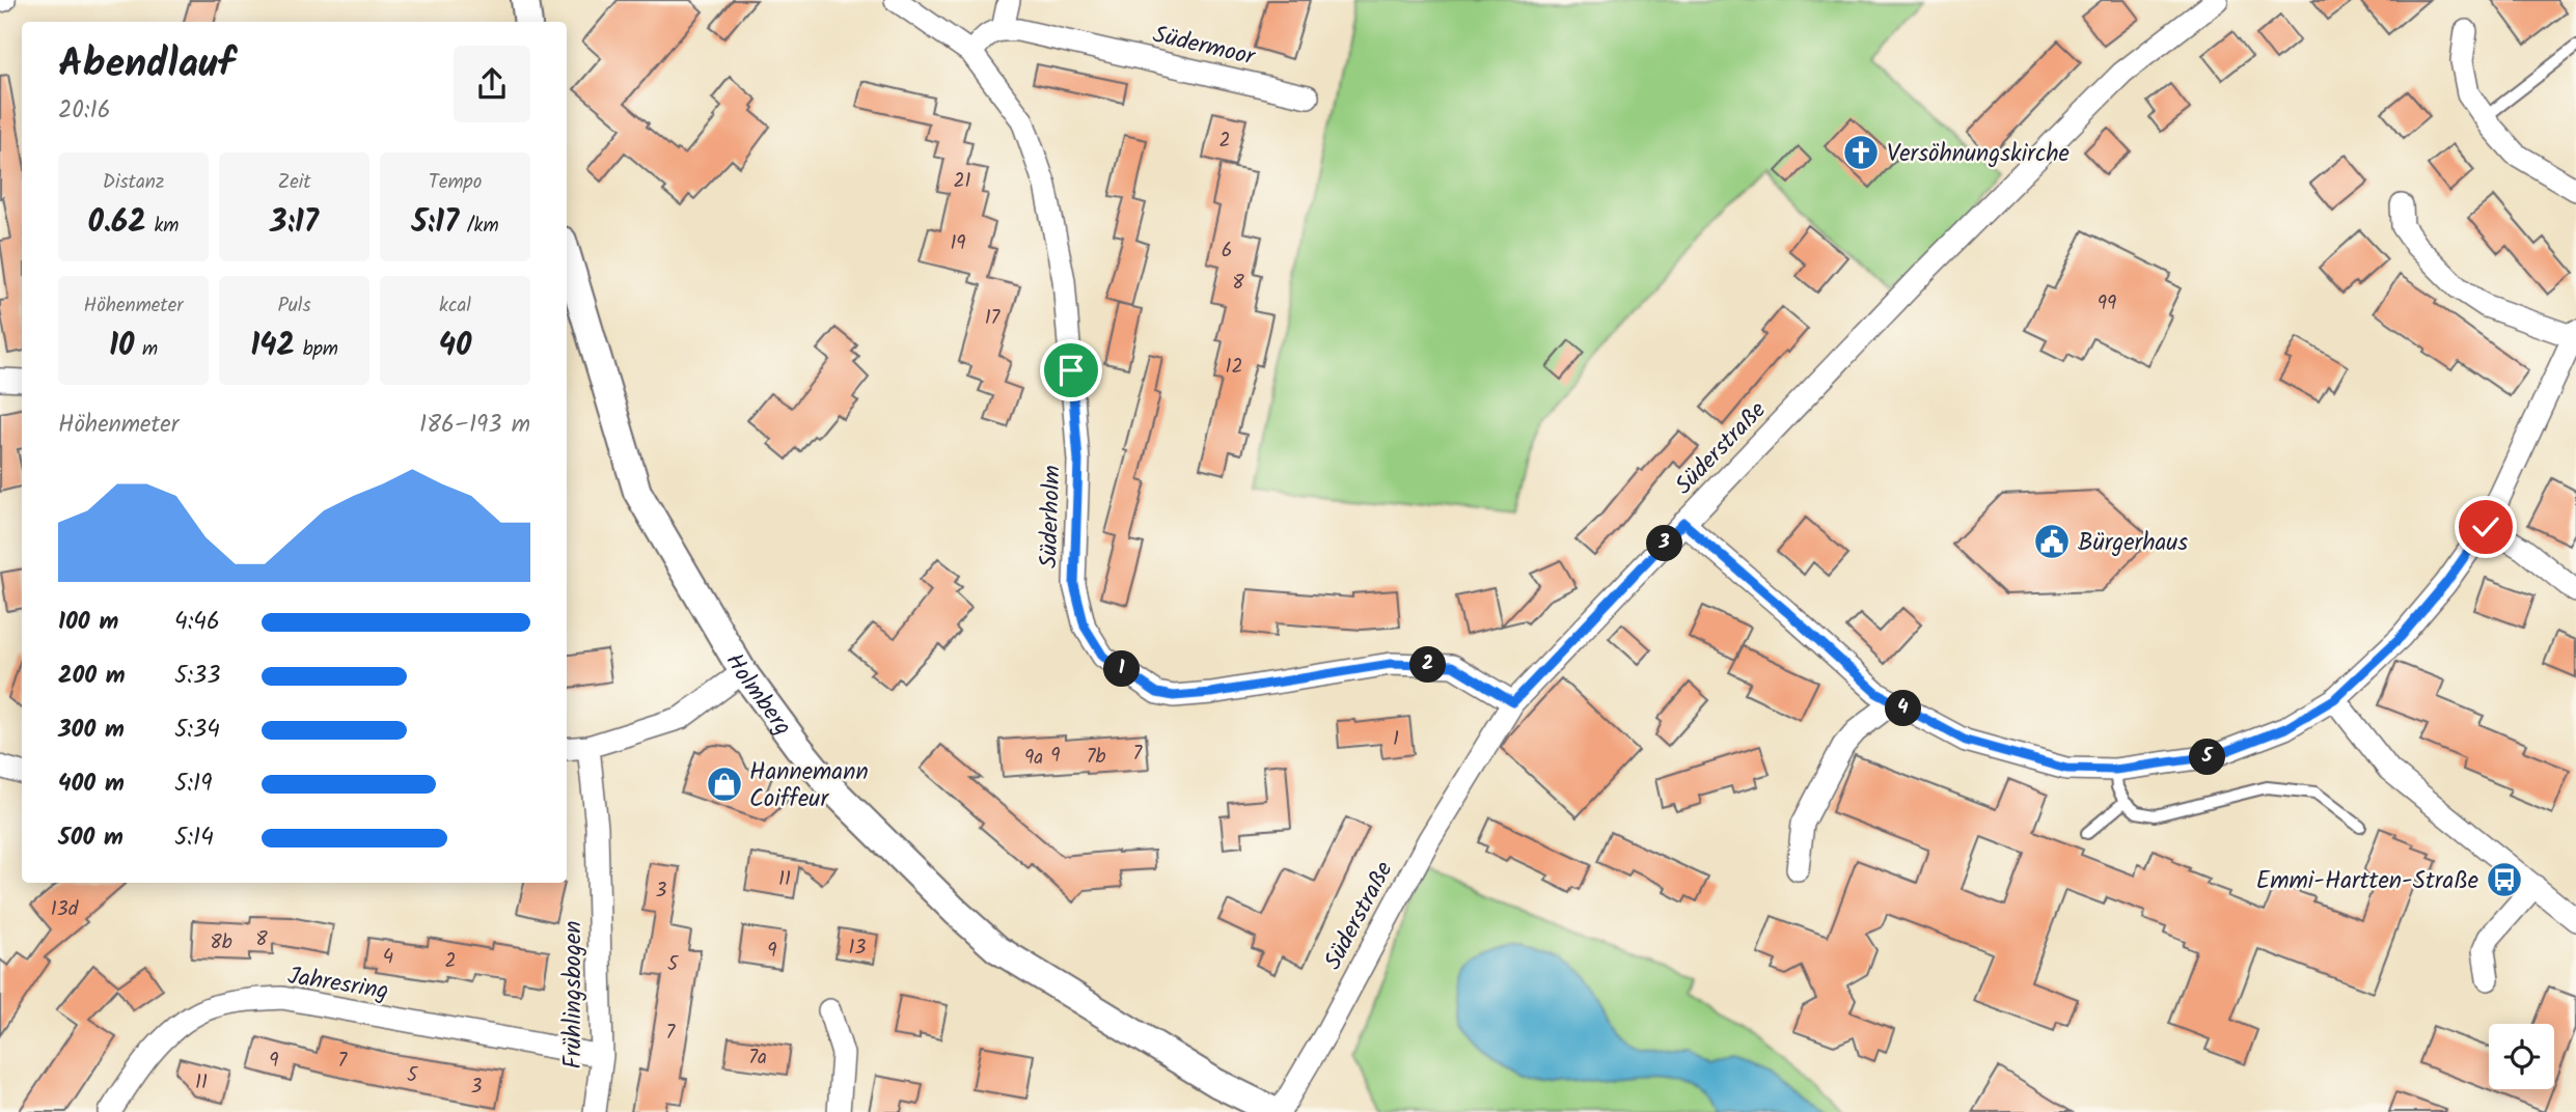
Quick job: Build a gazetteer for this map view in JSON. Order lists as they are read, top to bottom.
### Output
{
  "streets": {
    "street": [
      "Südermoor",
      "Süderstraße",
      "Süderholm",
      "Holmberg",
      "Jahresring",
      "Frühlingsbogen"
    ]
  },
  "crossings": [
    ["Süderstraße", "Süderholm"],
    ["Süderstraße", "Holmberg"],
    ["Jahresring", "Frühlingsbogen"]
  ],
  "places": {
    "church": ["Versöhnungskirche"],
    "public building": ["Bürgerhaus"],
    "shop": ["Hannemann Coiffeur"],
    "bus stop": ["Emmi-Hartten-Straße"]
  },
  "house_numbers": [
    "2",
    "21",
    "19",
    "6",
    "8",
    "99",
    "17",
    "12",
    "1",
    "7",
    "9",
    "7b",
    "9a",
    "11",
    "3",
    "13d",
    "8",
    "8b",
    "13",
    "9",
    "4",
    "2",
    "5",
    "7",
    "7a",
    "9",
    "7",
    "5",
    "11",
    "3"
  ],
  "page": {
    "heading": ["Abendlauf", "20:16"],
    "stats": [
      ["Distanz", "0.62 km"],
      ["Zeit", "3:17"],
      ["Tempo", "5:17 /km"],
      ["Höhenmeter", "10 m"],
      ["Puls", "142 bpm"],
      ["kcal", "40"]
    ],
    "chart": ["Höhenmeter", "186–193 m"],
    "pins": [
      "3",
      "2",
      "1",
      "4",
      "5"
    ],
    "list": [
      {
        "name": "100 m",
        "note": "4:46"
      },
      {
        "name": "200 m",
        "note": "5:33"
      },
      {
        "name": "300 m",
        "note": "5:34"
      },
      {
        "name": "400 m",
        "note": "5:19"
      },
      {
        "name": "500 m",
        "note": "5:14"
      }
    ]
  }
}
